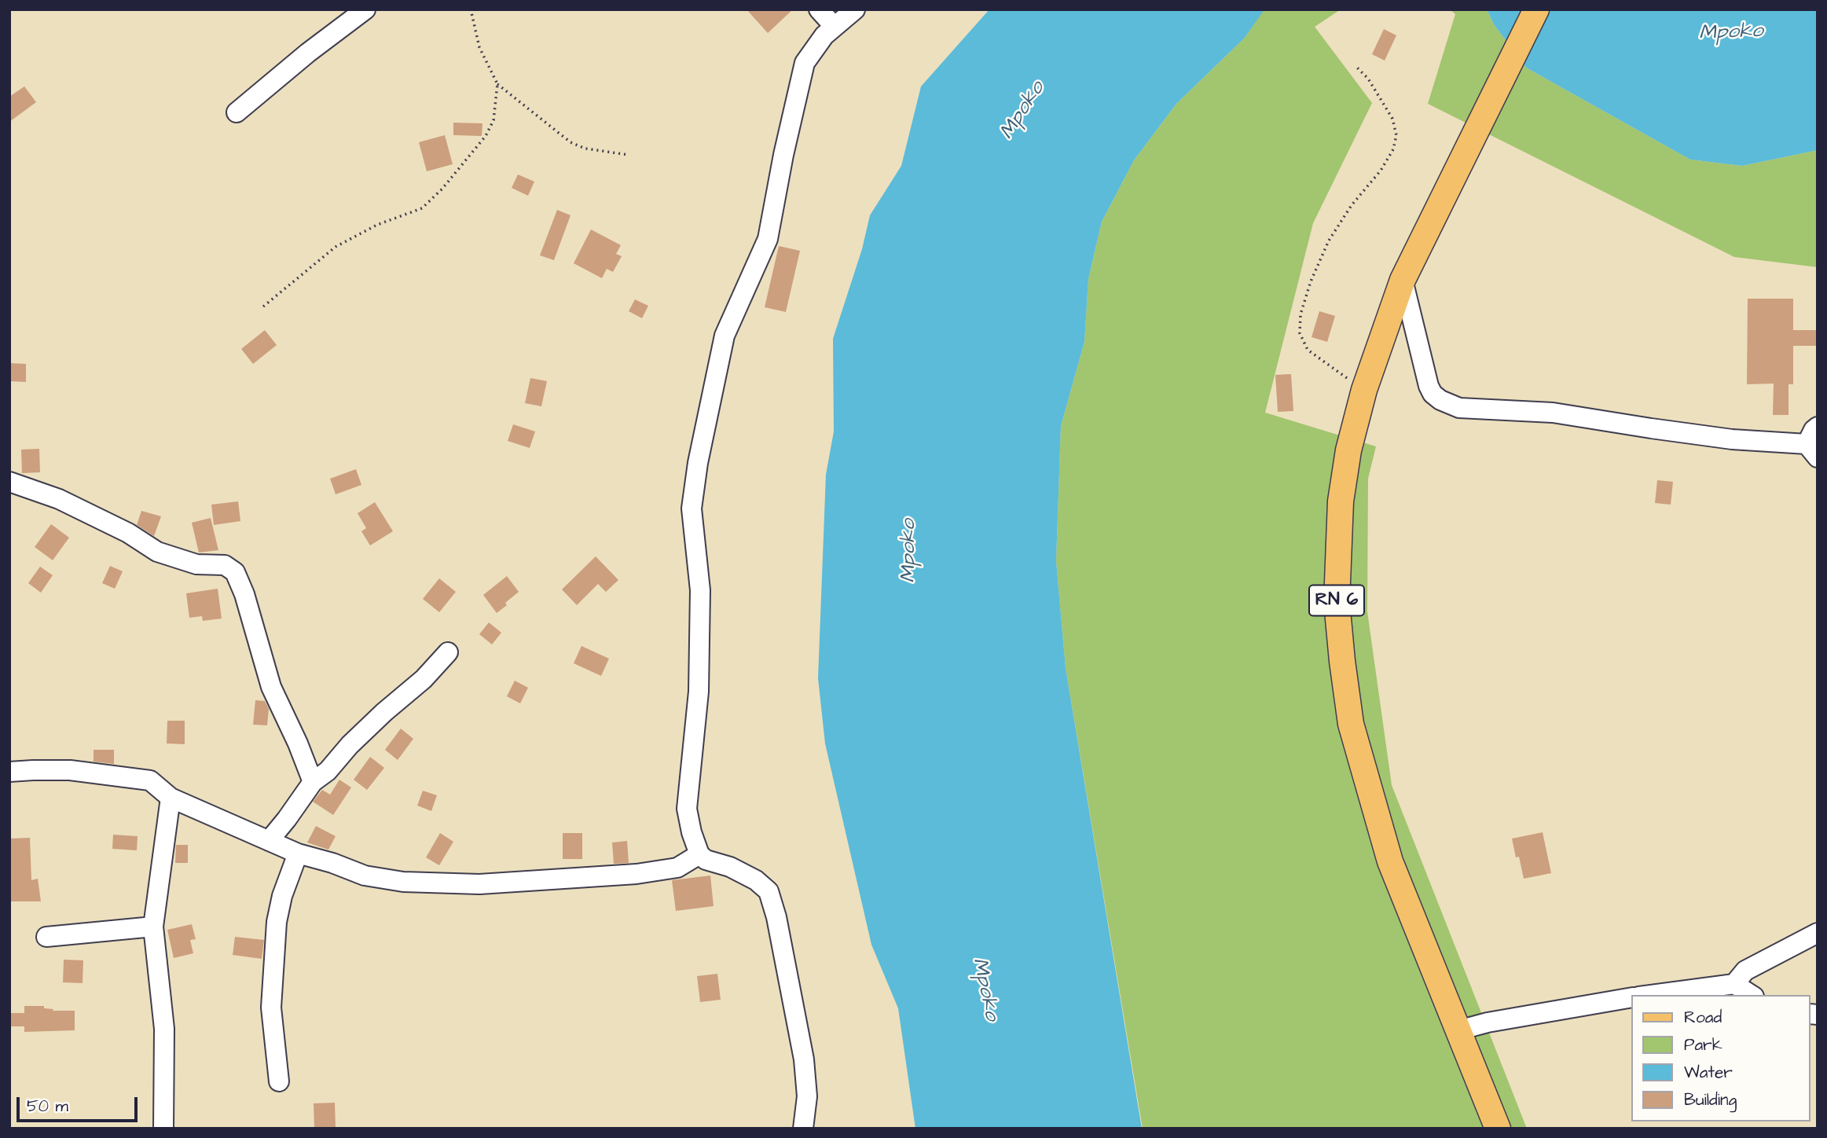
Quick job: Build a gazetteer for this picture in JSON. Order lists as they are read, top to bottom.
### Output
{
  "streets": {
    "main road": ["RN 6"]
  },
  "water": ["Mpoko"],
  "legend": [
    "Road",
    "Park",
    "Water",
    "Building"
  ],
  "scale_bar": "50 m"
}
